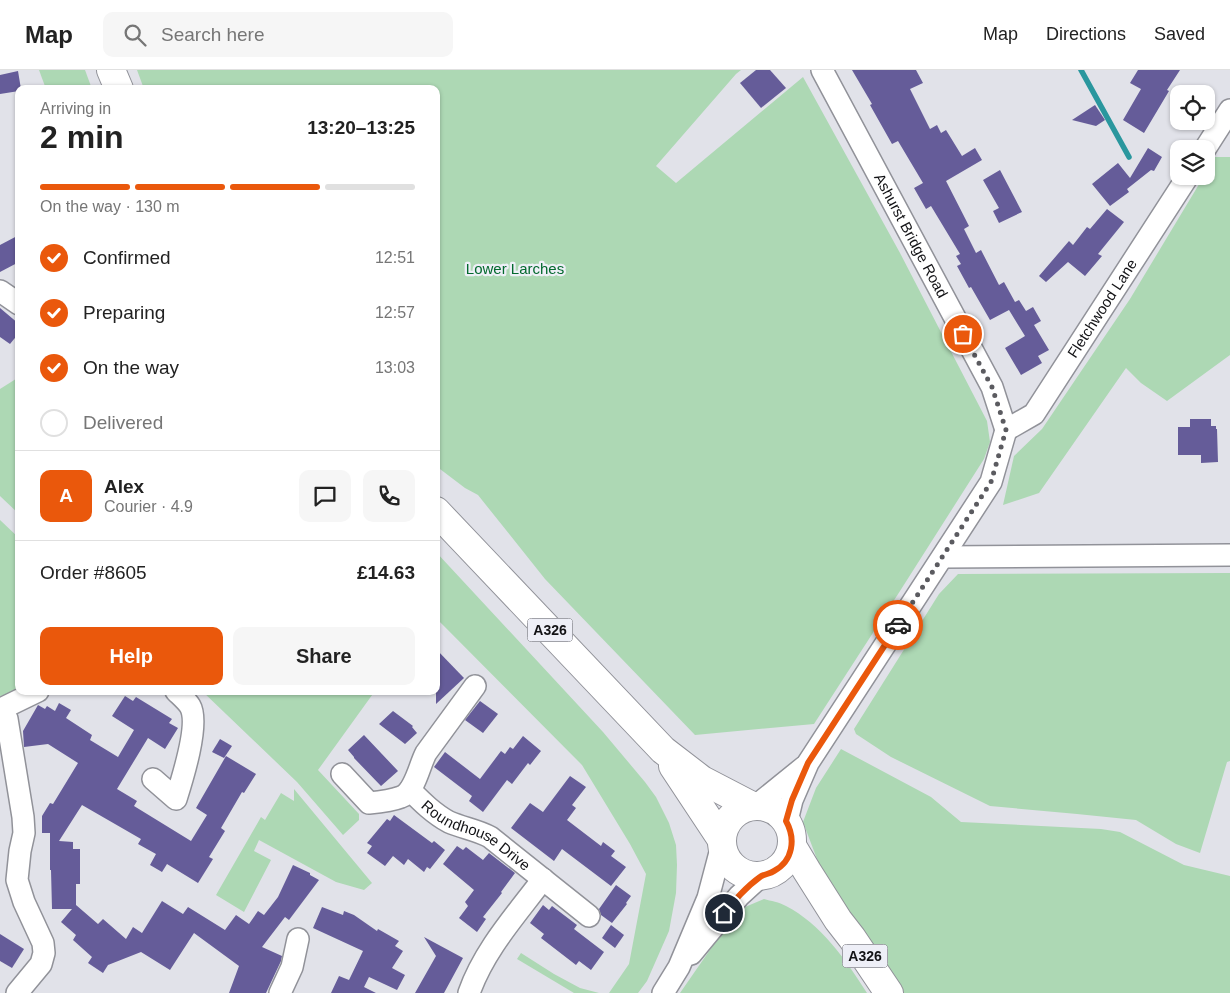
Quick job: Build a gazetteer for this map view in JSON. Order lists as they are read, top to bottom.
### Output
{
  "streets": {
    "main road": ["A326"],
    "street": ["Ashurst Bridge Road", "Fletchwood Lane", "Roundhouse Drive"]
  },
  "crossings": [
    ["Ashurst Bridge Road", "Fletchwood Lane"]
  ],
  "parks": ["Lower Larches"],
  "page": {
    "header": "Map",
    "search": "Search here",
    "nav": ["Map", "Directions", "Saved"],
    "heading": ["2 min", "Arriving in", "13:20–13:25"],
    "panel": [
      "Alex",
      "Courier · 4.9",
      "Order #8605",
      "£14.63"
    ],
    "bar": "On the way · 130 m",
    "list": [
      ["Confirmed", "12:51"],
      ["Preparing", "12:57"],
      ["On the way", "13:03"],
      "Delivered"
    ],
    "round": "A",
    "buttons": ["Help", "Share"]
  }
}
